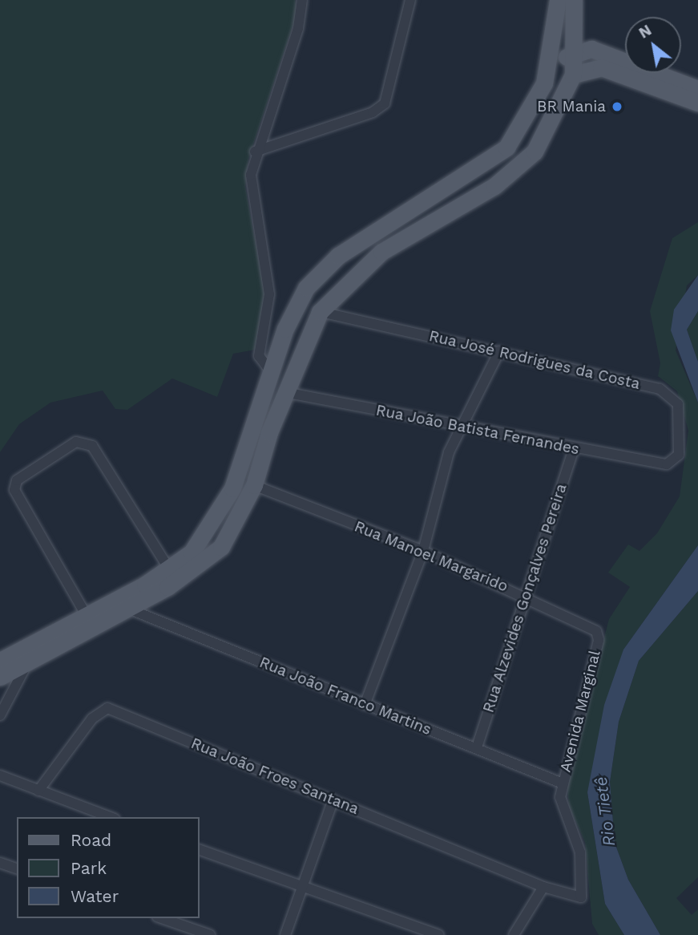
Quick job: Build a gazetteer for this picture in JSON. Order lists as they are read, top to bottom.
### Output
{
  "streets": {
    "street": [
      "Rua José Rodrigues da Costa",
      "Rua João Batista Fernandes",
      "Rua Manoel Margarido",
      "Rua Alzevides Gonçalves Pereira",
      "Rua João Franco Martins",
      "Avenida Marginal",
      "Rua João Froes Santana"
    ]
  },
  "crossings": [
    ["Rua José Rodrigues da Costa", "Rua João Batista Fernandes"],
    ["Rua João Batista Fernandes", "Rua Alzevides Gonçalves Pereira"],
    ["Rua Manoel Margarido", "Rua Alzevides Gonçalves Pereira"],
    ["Rua Manoel Margarido", "Avenida Marginal"],
    ["Rua Alzevides Gonçalves Pereira", "Rua João Franco Martins"],
    ["Rua João Franco Martins", "Avenida Marginal"],
    ["Avenida Marginal", "Rua João Froes Santana"]
  ],
  "water": ["Rio Tietê"],
  "places": ["BR Mania"],
  "legend": ["Road", "Park", "Water"],
  "north": "top left"
}
